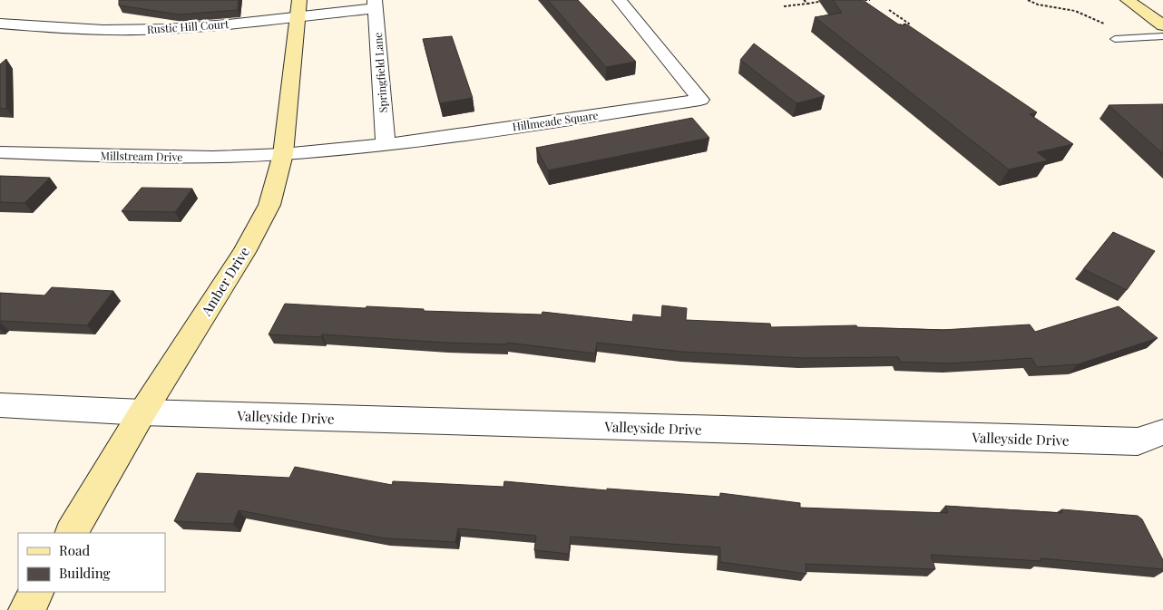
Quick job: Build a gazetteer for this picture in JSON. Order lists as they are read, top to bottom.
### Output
{
  "streets": {
    "street": [
      "Rustic Hill Court",
      "Springfield Lane",
      "Hillmeade Square",
      "Millstream Drive",
      "Amber Drive",
      "Valleyside Drive"
    ]
  },
  "crossings": [
    ["Rustic Hill Court", "Springfield Lane"],
    ["Rustic Hill Court", "Amber Drive"],
    ["Springfield Lane", "Hillmeade Square"],
    ["Hillmeade Square", "Millstream Drive"],
    ["Hillmeade Square", "Amber Drive"],
    ["Millstream Drive", "Amber Drive"],
    ["Amber Drive", "Valleyside Drive"]
  ],
  "legend": ["Road", "Building"]
}
